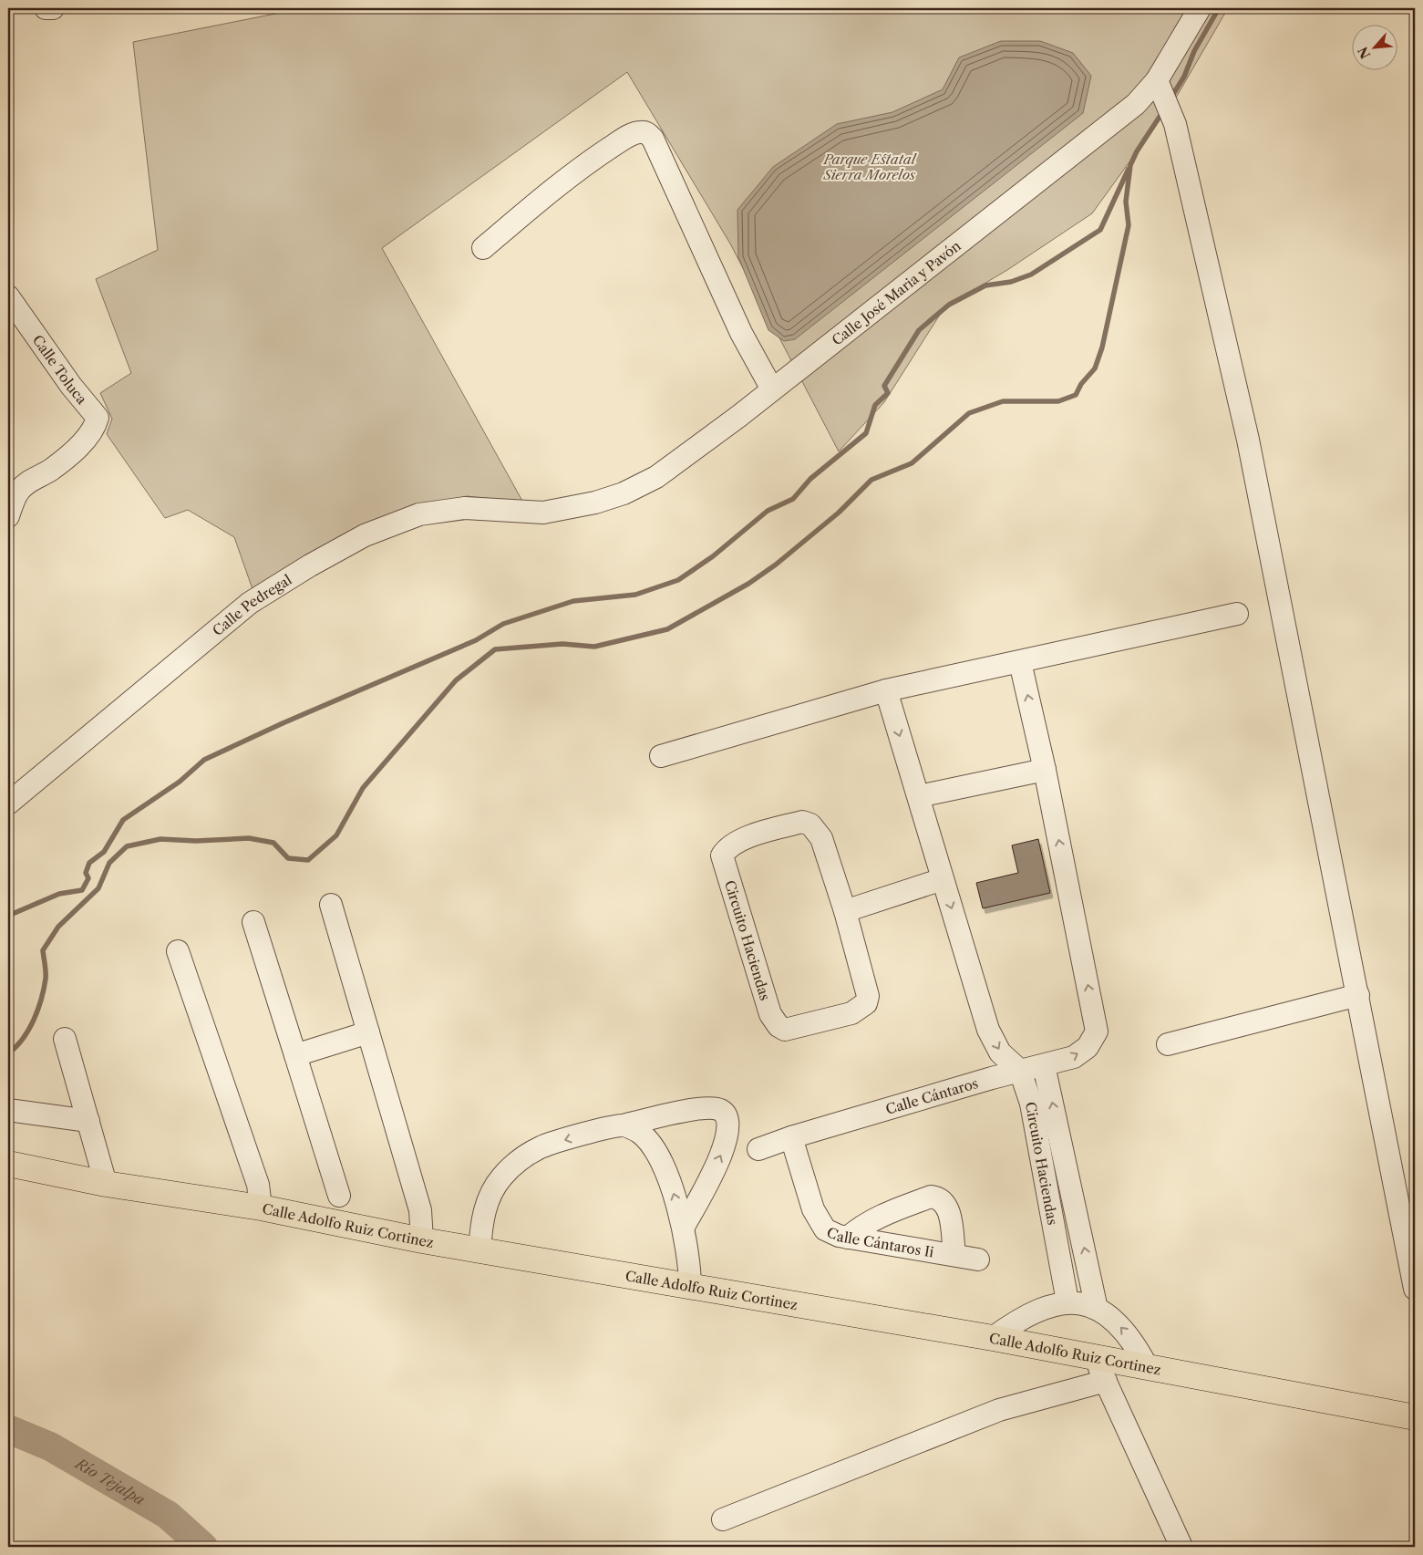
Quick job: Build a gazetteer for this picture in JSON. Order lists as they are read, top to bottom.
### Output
{
  "streets": {
    "main road": ["Calle Adolfo Ruiz Cortinez"],
    "street": [
      "Calle José Maria y Pavón",
      "Calle Toluca",
      "Calle Pedregal",
      "Circuito Haciendas",
      "Calle Cántaros",
      "Calle Cántaros Ii"
    ]
  },
  "crossings": [
    ["Calle José Maria y Pavón", "Calle Pedregal"],
    ["Circuito Haciendas", "Calle Cántaros"],
    ["Calle Cántaros", "Calle Cántaros Ii"]
  ],
  "water": ["Río Tejalpa"],
  "parks": ["Parque Estatal Sierra Morelos"],
  "north": "bottom left"
}
